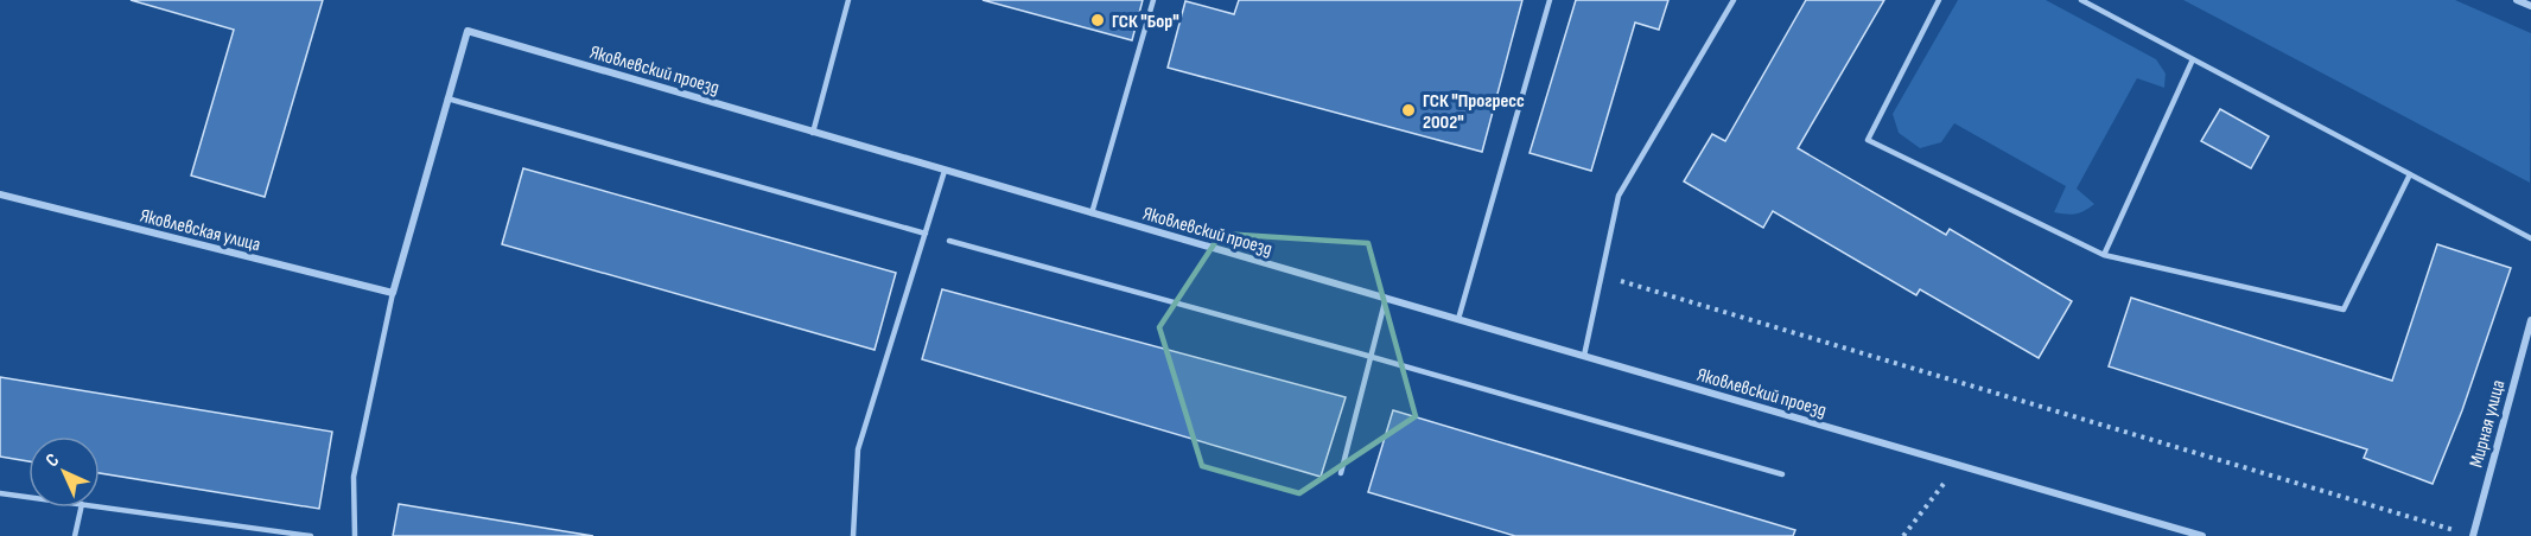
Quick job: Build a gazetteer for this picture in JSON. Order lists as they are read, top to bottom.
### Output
{
  "streets": {
    "street": ["Яковлевский проезд", "Яковлевская улица", "Мирная улица"]
  },
  "crossings": [
    ["Яковлевский проезд", "Яковлевская улица"]
  ],
  "places": ["ГСК \"Бор\"", "ГСК \"Прогресс 2002\""],
  "north": "top left"
}
